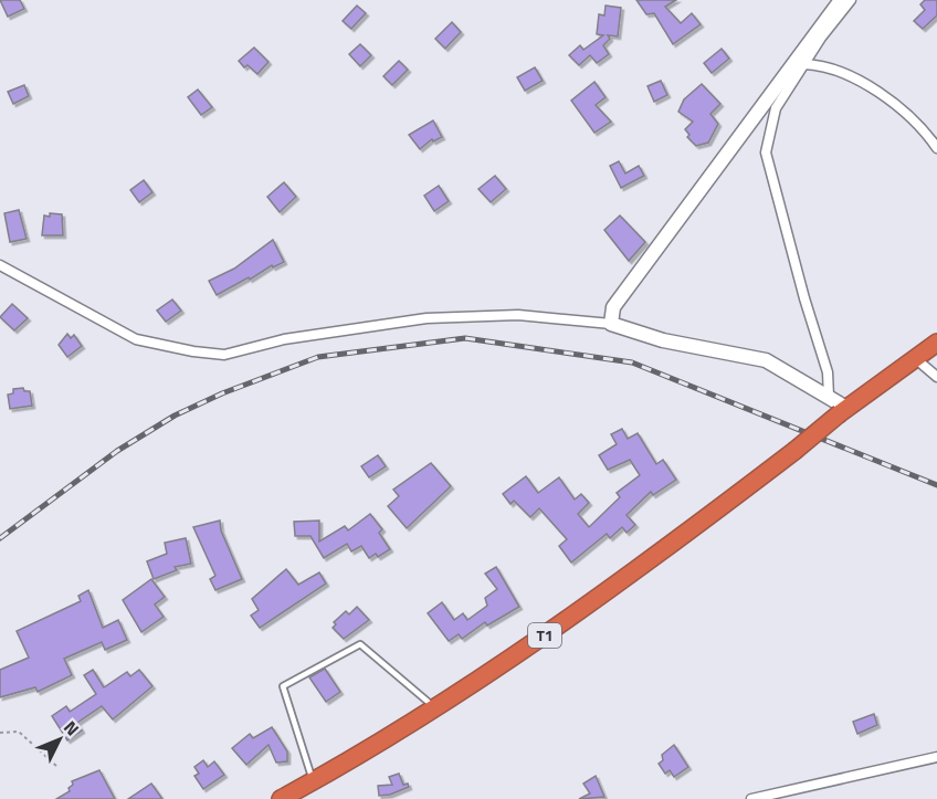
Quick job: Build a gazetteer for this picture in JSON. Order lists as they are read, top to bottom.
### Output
{
  "streets": {
    "highway": ["T1"]
  },
  "north": "top right"
}
